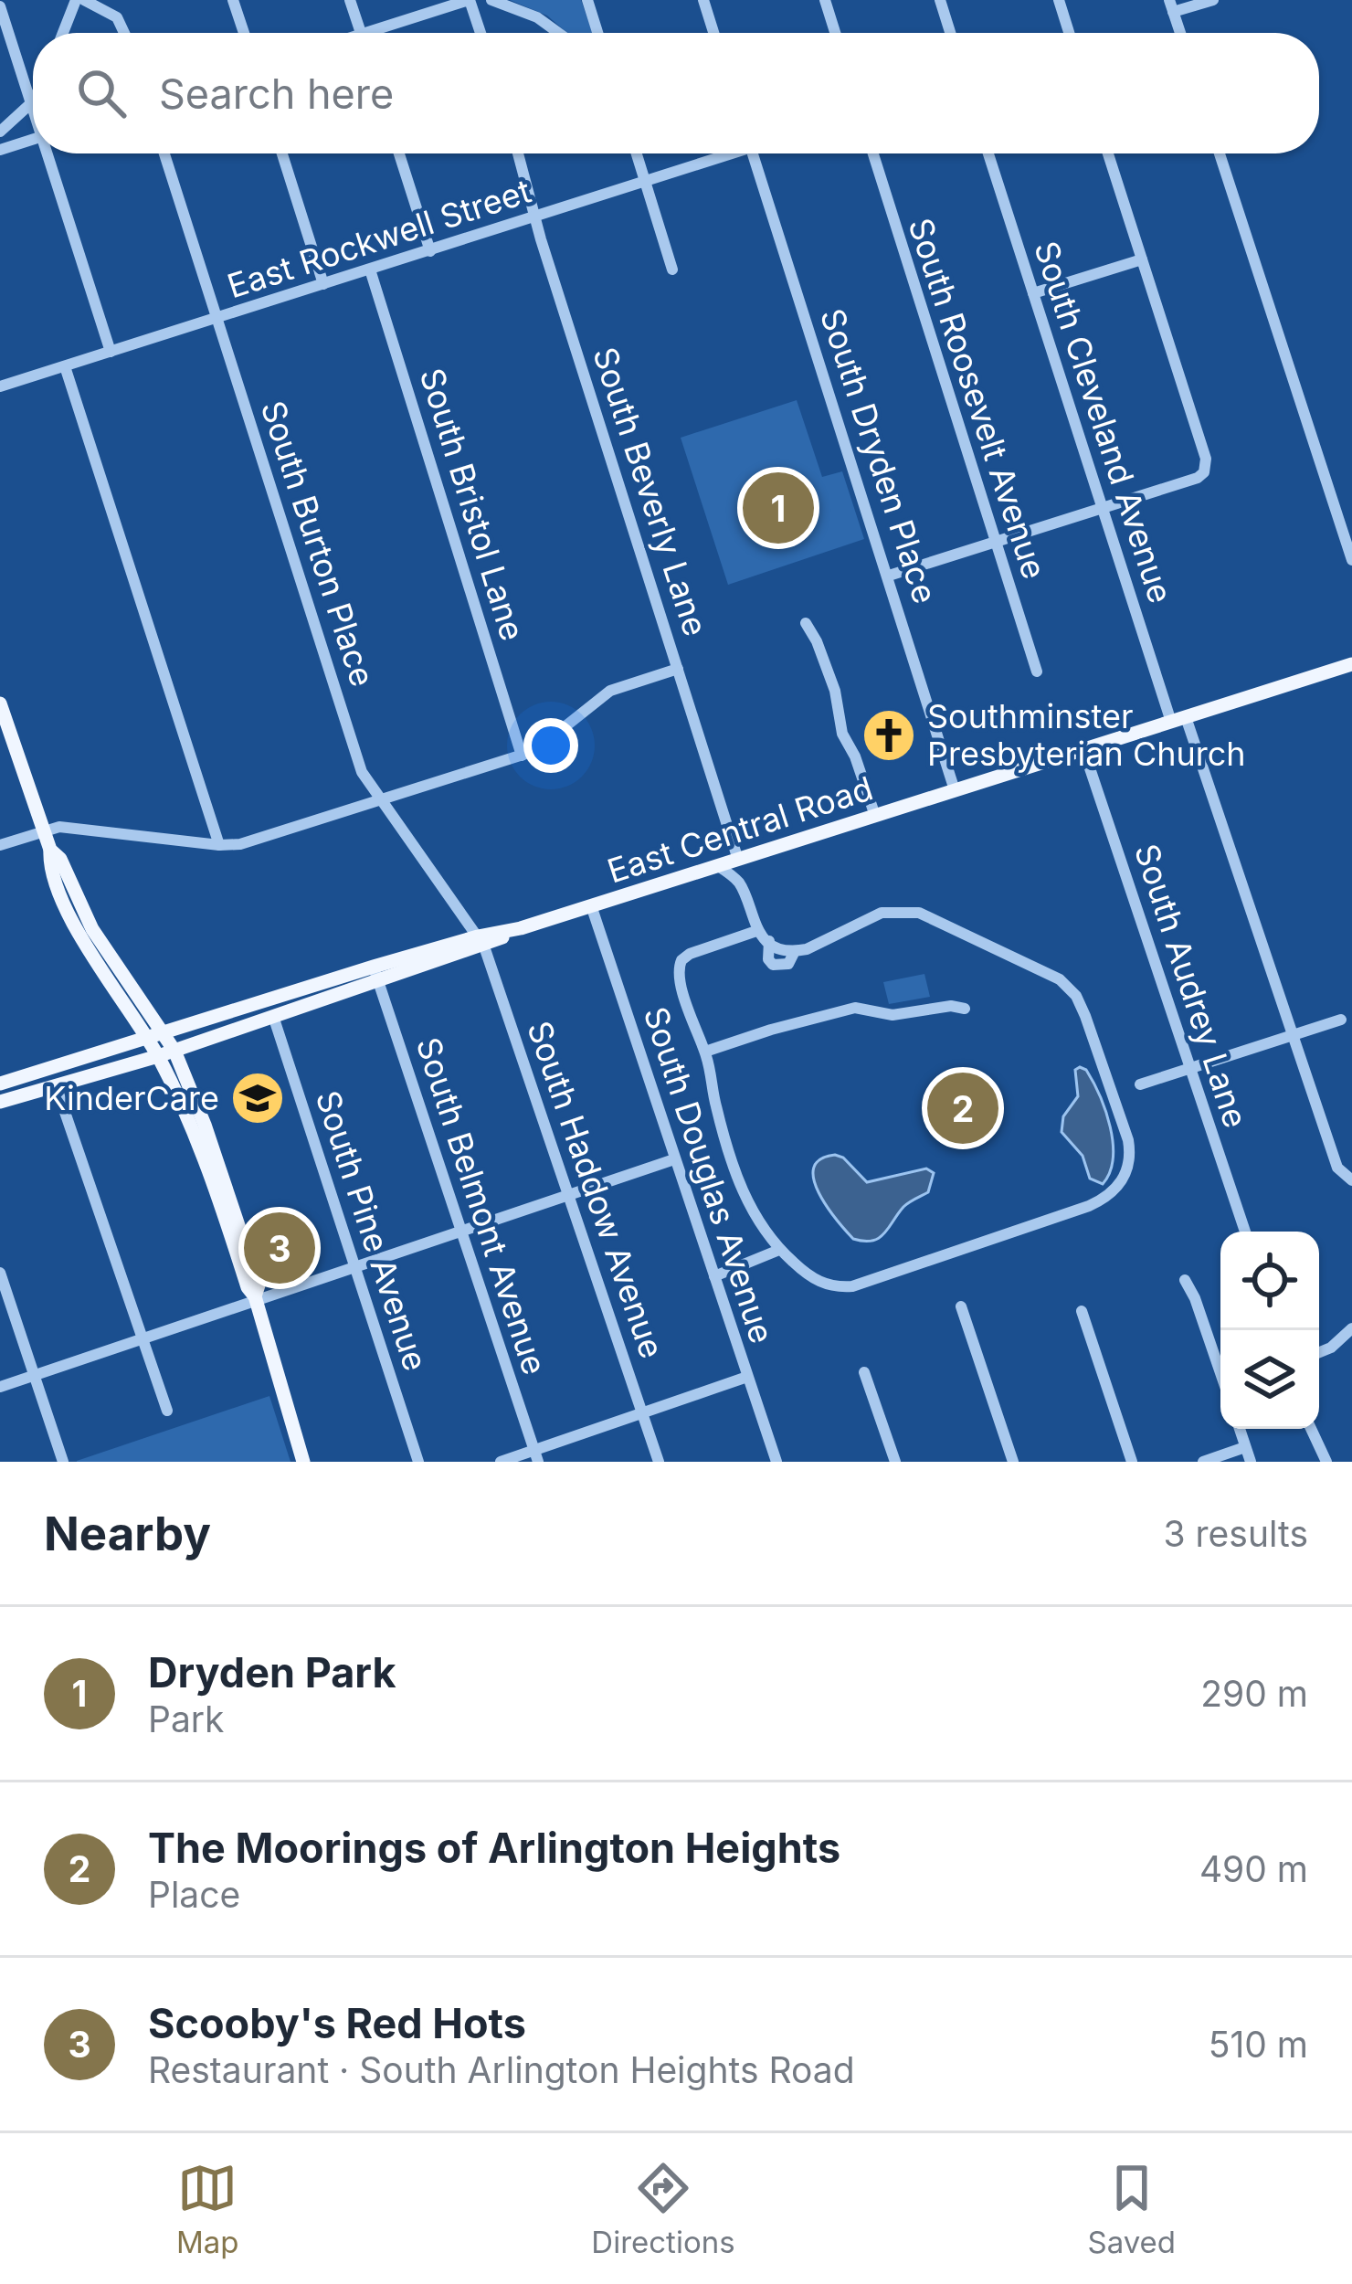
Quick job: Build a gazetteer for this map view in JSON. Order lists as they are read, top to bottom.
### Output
{
  "streets": {
    "main road": ["East Central Road"],
    "street": [
      "East Rockwell Street",
      "South Roosevelt Avenue",
      "South Cleveland Avenue",
      "South Dryden Place",
      "South Beverly Lane",
      "South Bristol Lane",
      "South Burton Place",
      "South Audrey Lane",
      "South Douglas Avenue",
      "South Haddow Avenue",
      "South Belmont Avenue",
      "South Pine Avenue"
    ]
  },
  "crossings": [
    ["East Rockwell Street", "South Beverly Lane"],
    ["East Rockwell Street", "South Bristol Lane"],
    ["East Rockwell Street", "South Burton Place"],
    ["South Cleveland Avenue", "East Central Road"],
    ["South Dryden Place", "East Central Road"],
    ["South Beverly Lane", "East Central Road"],
    ["South Burton Place", "East Central Road"],
    ["South Burton Place", "South Haddow Avenue"],
    ["East Central Road", "South Audrey Lane"],
    ["East Central Road", "South Douglas Avenue"],
    ["East Central Road", "South Haddow Avenue"],
    ["East Central Road", "South Belmont Avenue"],
    ["East Central Road", "South Pine Avenue"]
  ],
  "places": {
    "church": ["Southminster Presbyterian Church"],
    "school or university": ["KinderCare"]
  },
  "page": {
    "search": "Search here",
    "pins": ["1", "2", "3"],
    "heading": ["Nearby", "3 results"],
    "list": [
      {
        "mark": "1",
        "name": "Dryden Park",
        "note": "Park",
        "value": "290 m"
      },
      {
        "mark": "2",
        "name": "The Moorings of Arlington Heights",
        "note": "Place",
        "value": "490 m"
      },
      {
        "mark": "3",
        "name": "Scooby's Red Hots",
        "note": "Restaurant · South Arlington Heights Road",
        "value": "510 m"
      }
    ],
    "nav": ["Map", "Directions", "Saved"]
  }
}
